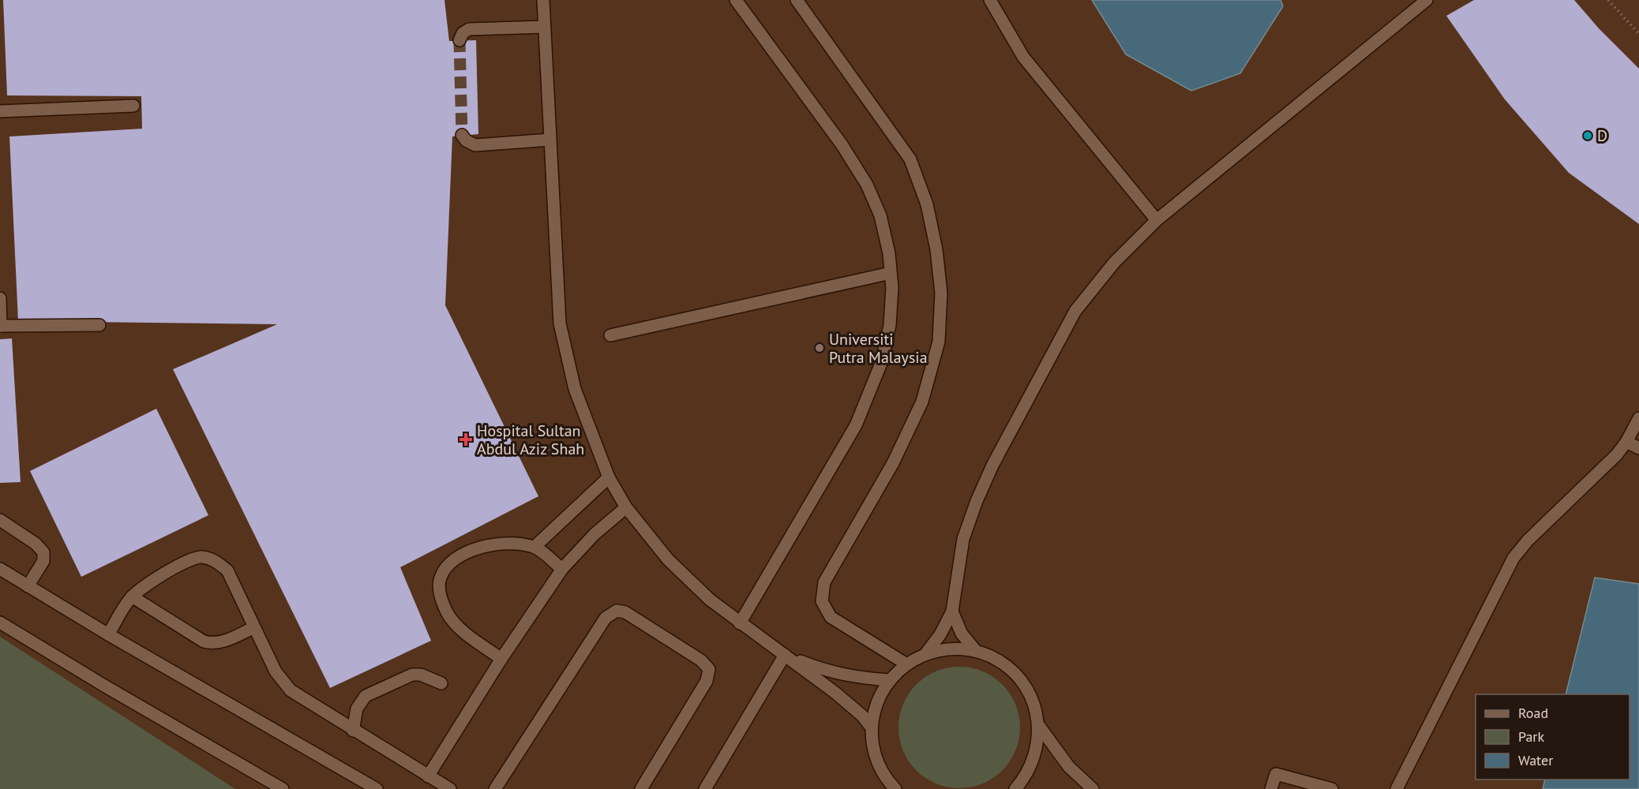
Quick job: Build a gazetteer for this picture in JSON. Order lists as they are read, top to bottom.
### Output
{
  "places": {
    "other": ["D", "Universiti Putra Malaysia"],
    "health": ["Hospital Sultan Abdul Aziz Shah"]
  },
  "legend": ["Road", "Park", "Water"]
}
